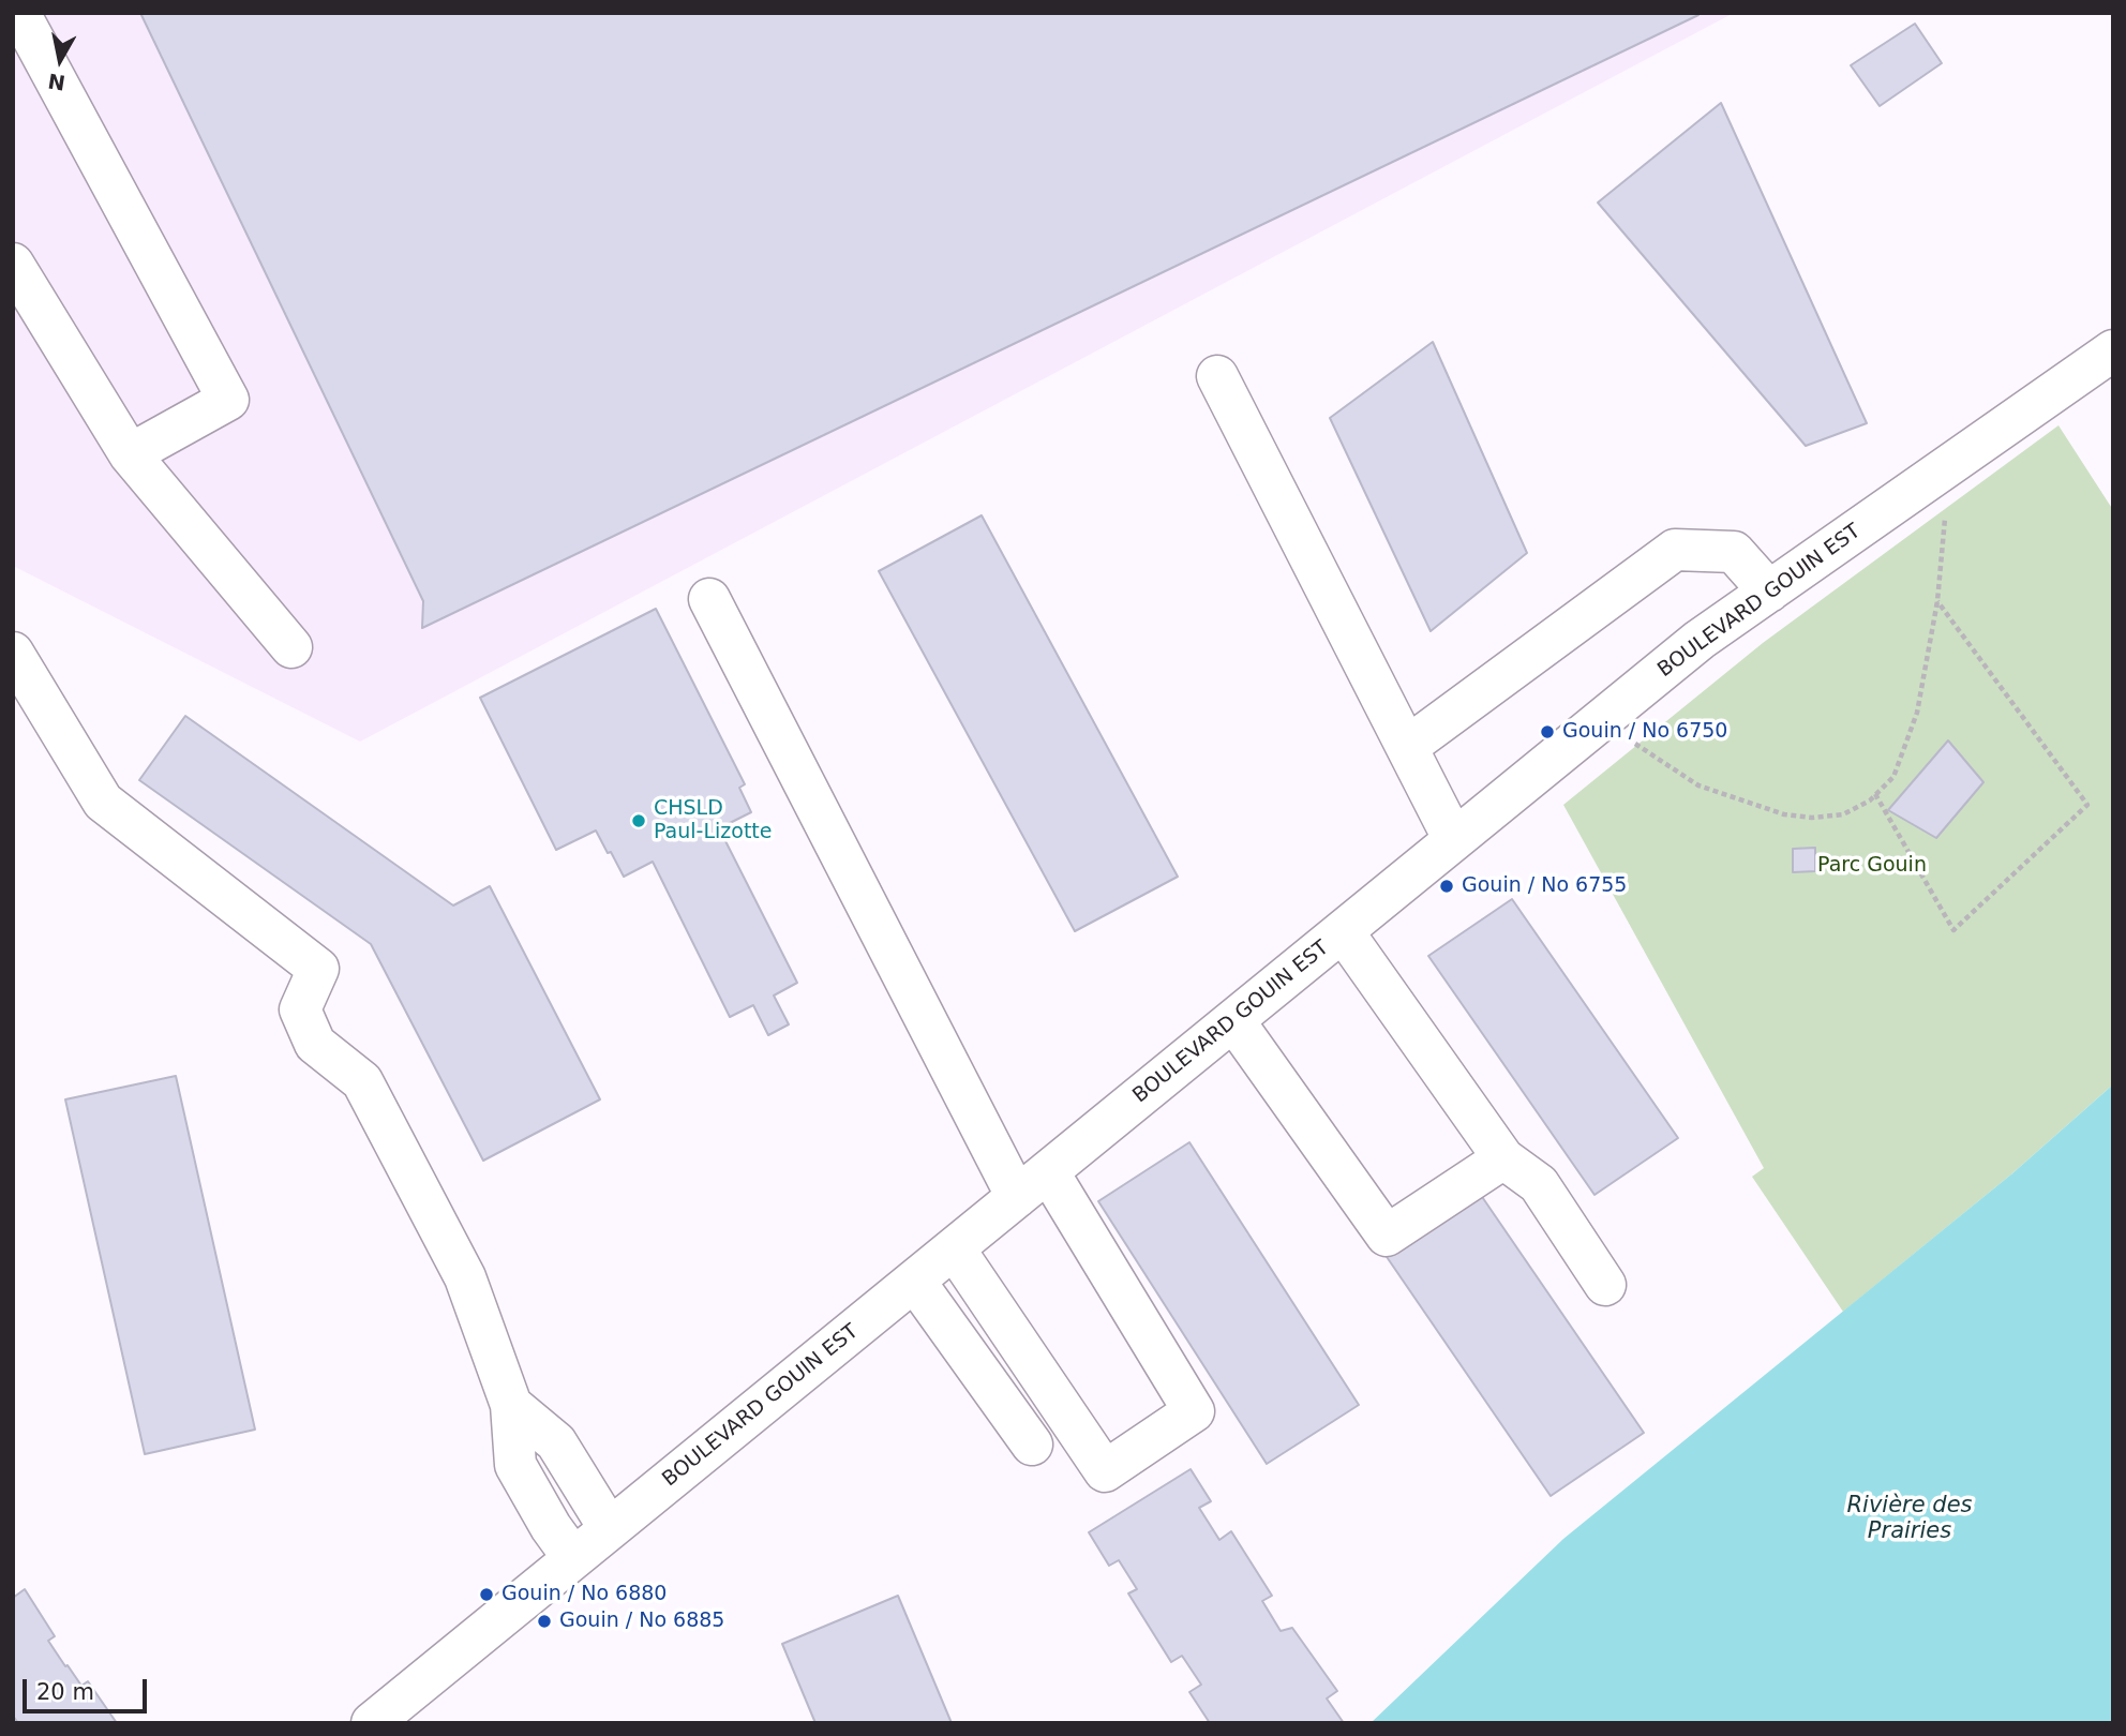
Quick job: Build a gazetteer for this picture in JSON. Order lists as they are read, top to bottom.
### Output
{
  "streets": {
    "street": ["BOULEVARD GOUIN EST"]
  },
  "water": ["Rivière des Prairies"],
  "parks": ["Parc Gouin"],
  "places": [
    "Gouin / No 6750",
    "CHSLD Paul-Lizotte",
    "Gouin / No 6755",
    "Gouin / No 6880",
    "Gouin / No 6885"
  ],
  "scale_bar": "20 m",
  "north": "bottom"
}
